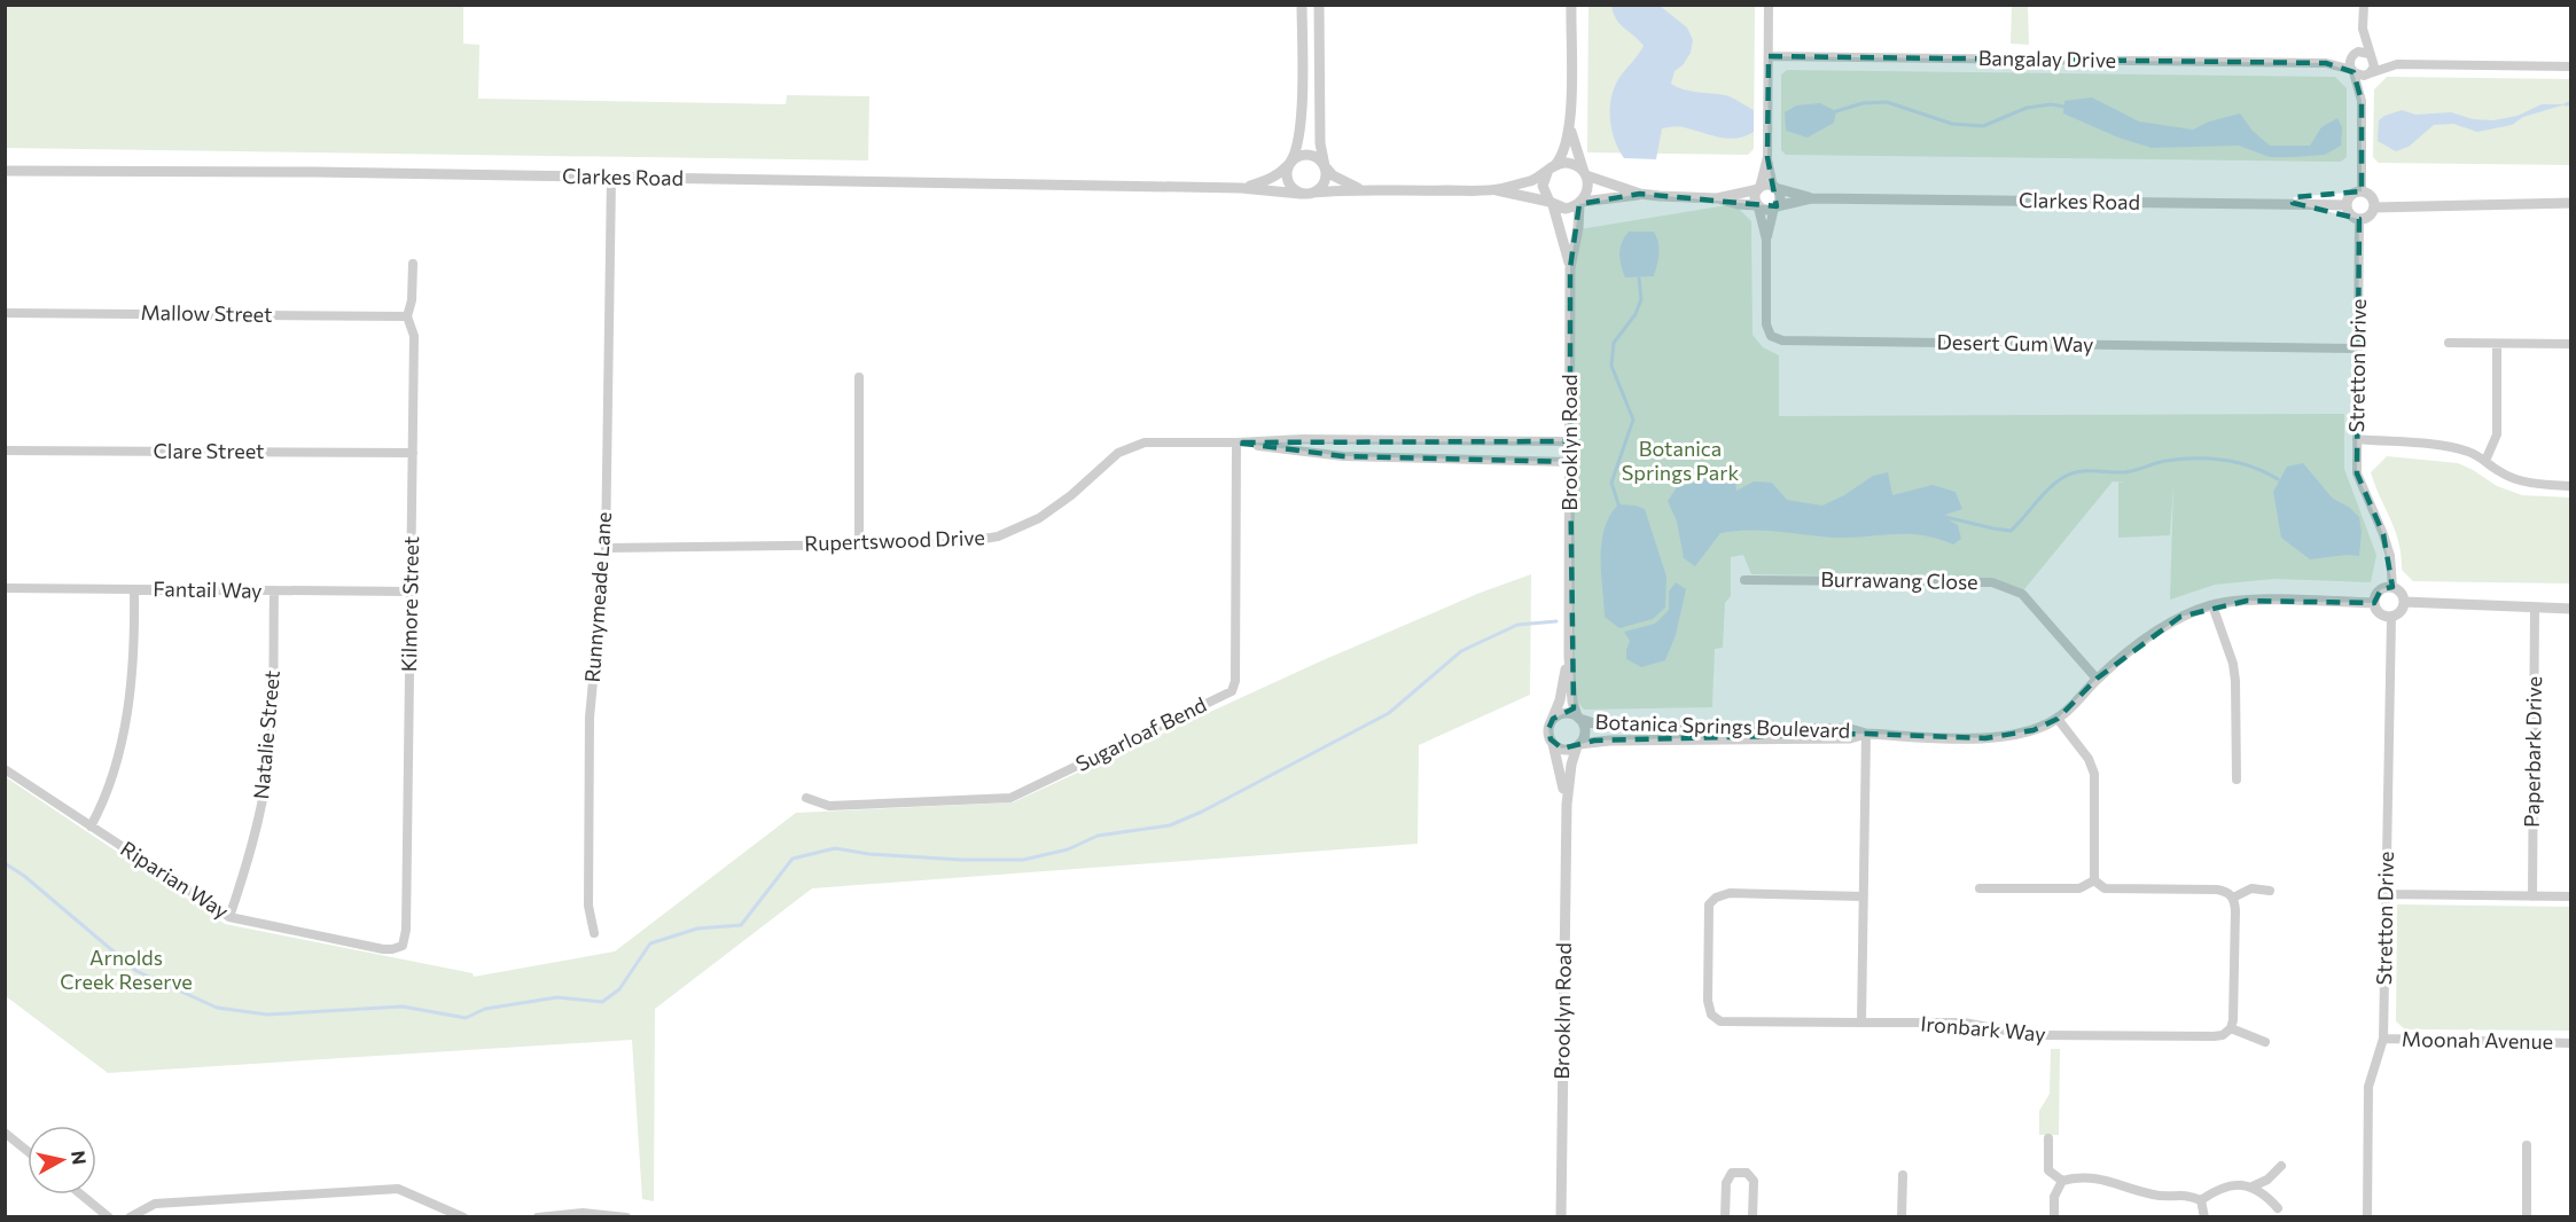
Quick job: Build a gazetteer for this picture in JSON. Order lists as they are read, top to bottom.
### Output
{
  "streets": {
    "street": [
      "Bangalay Drive",
      "Clarkes Road",
      "Mallow Street",
      "Desert Gum Way",
      "Stretton Drive",
      "Brooklyn Road",
      "Clare Street",
      "Rupertswood Drive",
      "Burrawang Close",
      "Fantail Way",
      "Runnymeade Lane",
      "Kilmore Street",
      "Botanica Springs Boulevard",
      "Natalie Street",
      "Sugarloaf Bend",
      "Paperbark Drive",
      "Riparian Way",
      "Ironbark Way",
      "Moonah Avenue"
    ]
  },
  "crossings": [
    ["Clarkes Road", "Desert Gum Way"],
    ["Clarkes Road", "Stretton Drive"],
    ["Clarkes Road", "Brooklyn Road"],
    ["Clarkes Road", "Runnymeade Lane"],
    ["Mallow Street", "Kilmore Street"],
    ["Desert Gum Way", "Stretton Drive"],
    ["Stretton Drive", "Botanica Springs Boulevard"],
    ["Stretton Drive", "Moonah Avenue"],
    ["Brooklyn Road", "Rupertswood Drive"],
    ["Brooklyn Road", "Botanica Springs Boulevard"],
    ["Clare Street", "Kilmore Street"],
    ["Rupertswood Drive", "Runnymeade Lane"],
    ["Rupertswood Drive", "Sugarloaf Bend"],
    ["Burrawang Close", "Botanica Springs Boulevard"],
    ["Fantail Way", "Kilmore Street"],
    ["Fantail Way", "Natalie Street"],
    ["Kilmore Street", "Riparian Way"],
    ["Natalie Street", "Riparian Way"]
  ],
  "parks": ["Botanica Springs Park", "Arnolds Creek Reserve"],
  "north": "right"
}
